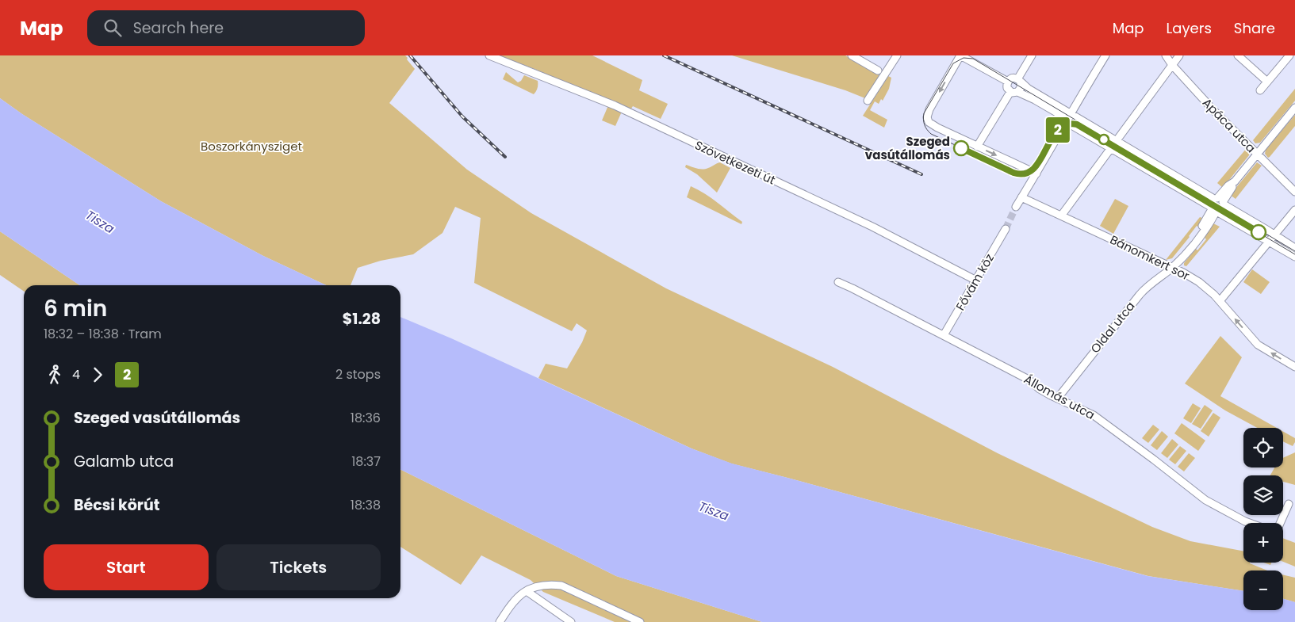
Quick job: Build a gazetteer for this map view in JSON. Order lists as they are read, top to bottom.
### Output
{
  "streets": {
    "street": [
      "Apáca utca",
      "Szövetkezeti út",
      "Bánomkert sor",
      "Fővám köz",
      "Oldal utca",
      "Állomás utca"
    ]
  },
  "crossings": [
    ["Szövetkezeti út", "Fővám köz"],
    ["Bánomkert sor", "Oldal utca"],
    ["Fővám köz", "Állomás utca"],
    ["Oldal utca", "Állomás utca"]
  ],
  "water": ["Tisza"],
  "parks": ["Boszorkánysziget"],
  "places": ["Szeged vasútállomás"],
  "lines": ["tram line 2"],
  "page": {
    "header": "Map",
    "search": "Search here",
    "nav": ["Map", "Layers", "Share"],
    "on_map": "2",
    "heading": ["6 min", "18:32 – 18:38 · Tram", "$1.28"],
    "legs": ["4", "2", "2 stops"],
    "list": [
      {
        "name": "Szeged vasútállomás",
        "value": "18:36"
      },
      {
        "name": "Galamb utca",
        "value": "18:37"
      },
      {
        "name": "Bécsi körút",
        "value": "18:38"
      }
    ],
    "map_buttons": ["+", "−"],
    "buttons": ["Start", "Tickets"]
  }
}
